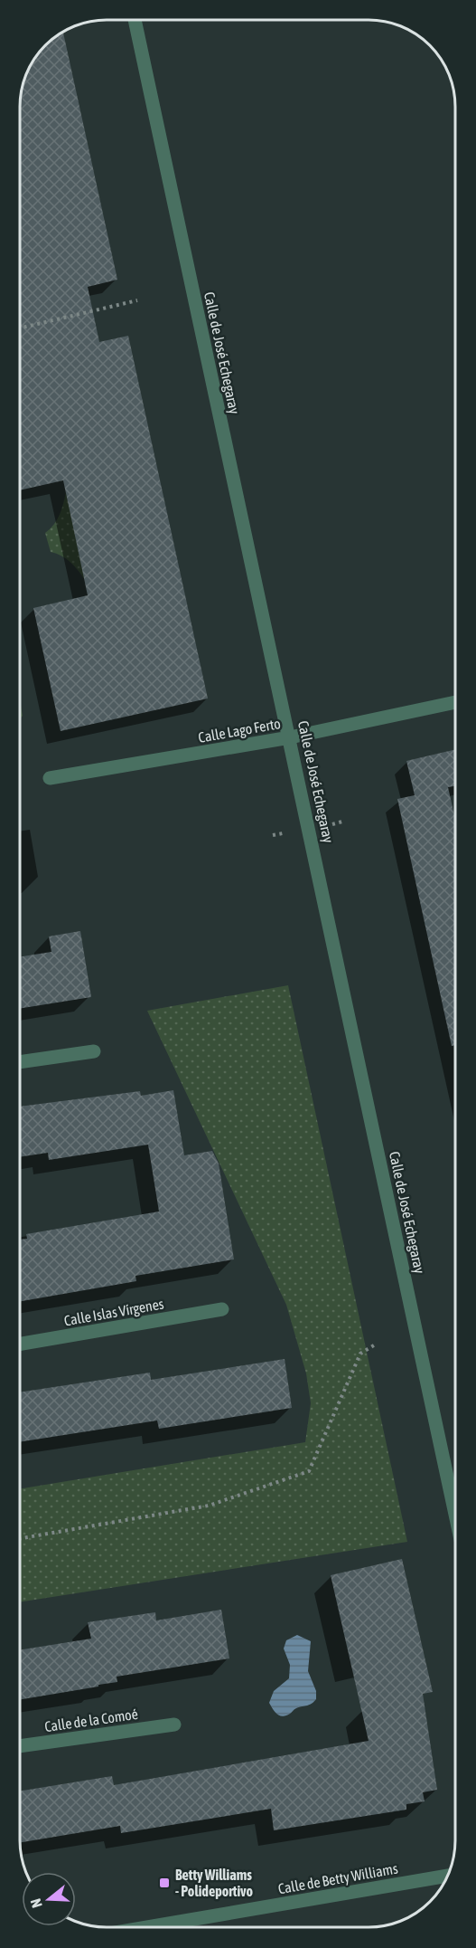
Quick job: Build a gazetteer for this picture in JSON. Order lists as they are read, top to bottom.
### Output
{
  "streets": {
    "street": [
      "Calle de José Echegaray",
      "Calle Lago Ferto",
      "Calle Islas Vírgenes",
      "Calle de la Comoé",
      "Calle de Betty Williams"
    ]
  },
  "crossings": [
    ["Calle de José Echegaray", "Calle Lago Ferto"]
  ],
  "places": {
    "transit": ["Betty Williams - Polideportivo"]
  },
  "north": "left"
}
